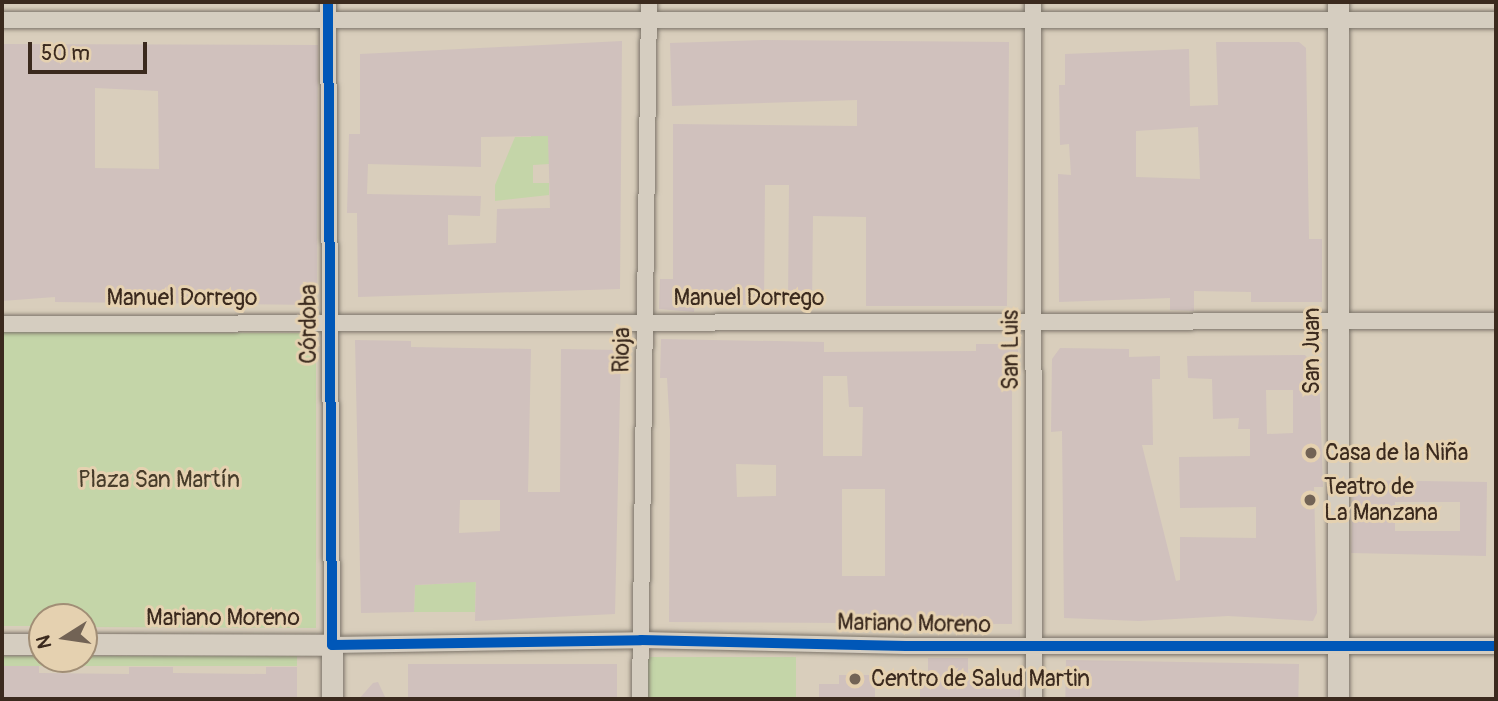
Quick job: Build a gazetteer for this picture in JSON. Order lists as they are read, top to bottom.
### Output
{
  "streets": {
    "main road": ["Córdoba", "San Juan", "Mariano Moreno"],
    "street": ["Manuel Dorrego", "Rioja", "San Luis"]
  },
  "crossings": [
    ["Manuel Dorrego", "Córdoba"],
    ["Manuel Dorrego", "Rioja"],
    ["Manuel Dorrego", "San Luis"],
    ["Manuel Dorrego", "San Juan"],
    ["Córdoba", "Mariano Moreno"],
    ["Rioja", "Mariano Moreno"],
    ["San Luis", "Mariano Moreno"],
    ["San Juan", "Mariano Moreno"]
  ],
  "parks": ["Plaza San Martín"],
  "places": ["Casa de la Niña", "Teatro de La Manzana", "Centro de Salud Martin"],
  "scale_bar": "50 m",
  "north": "left"
}
